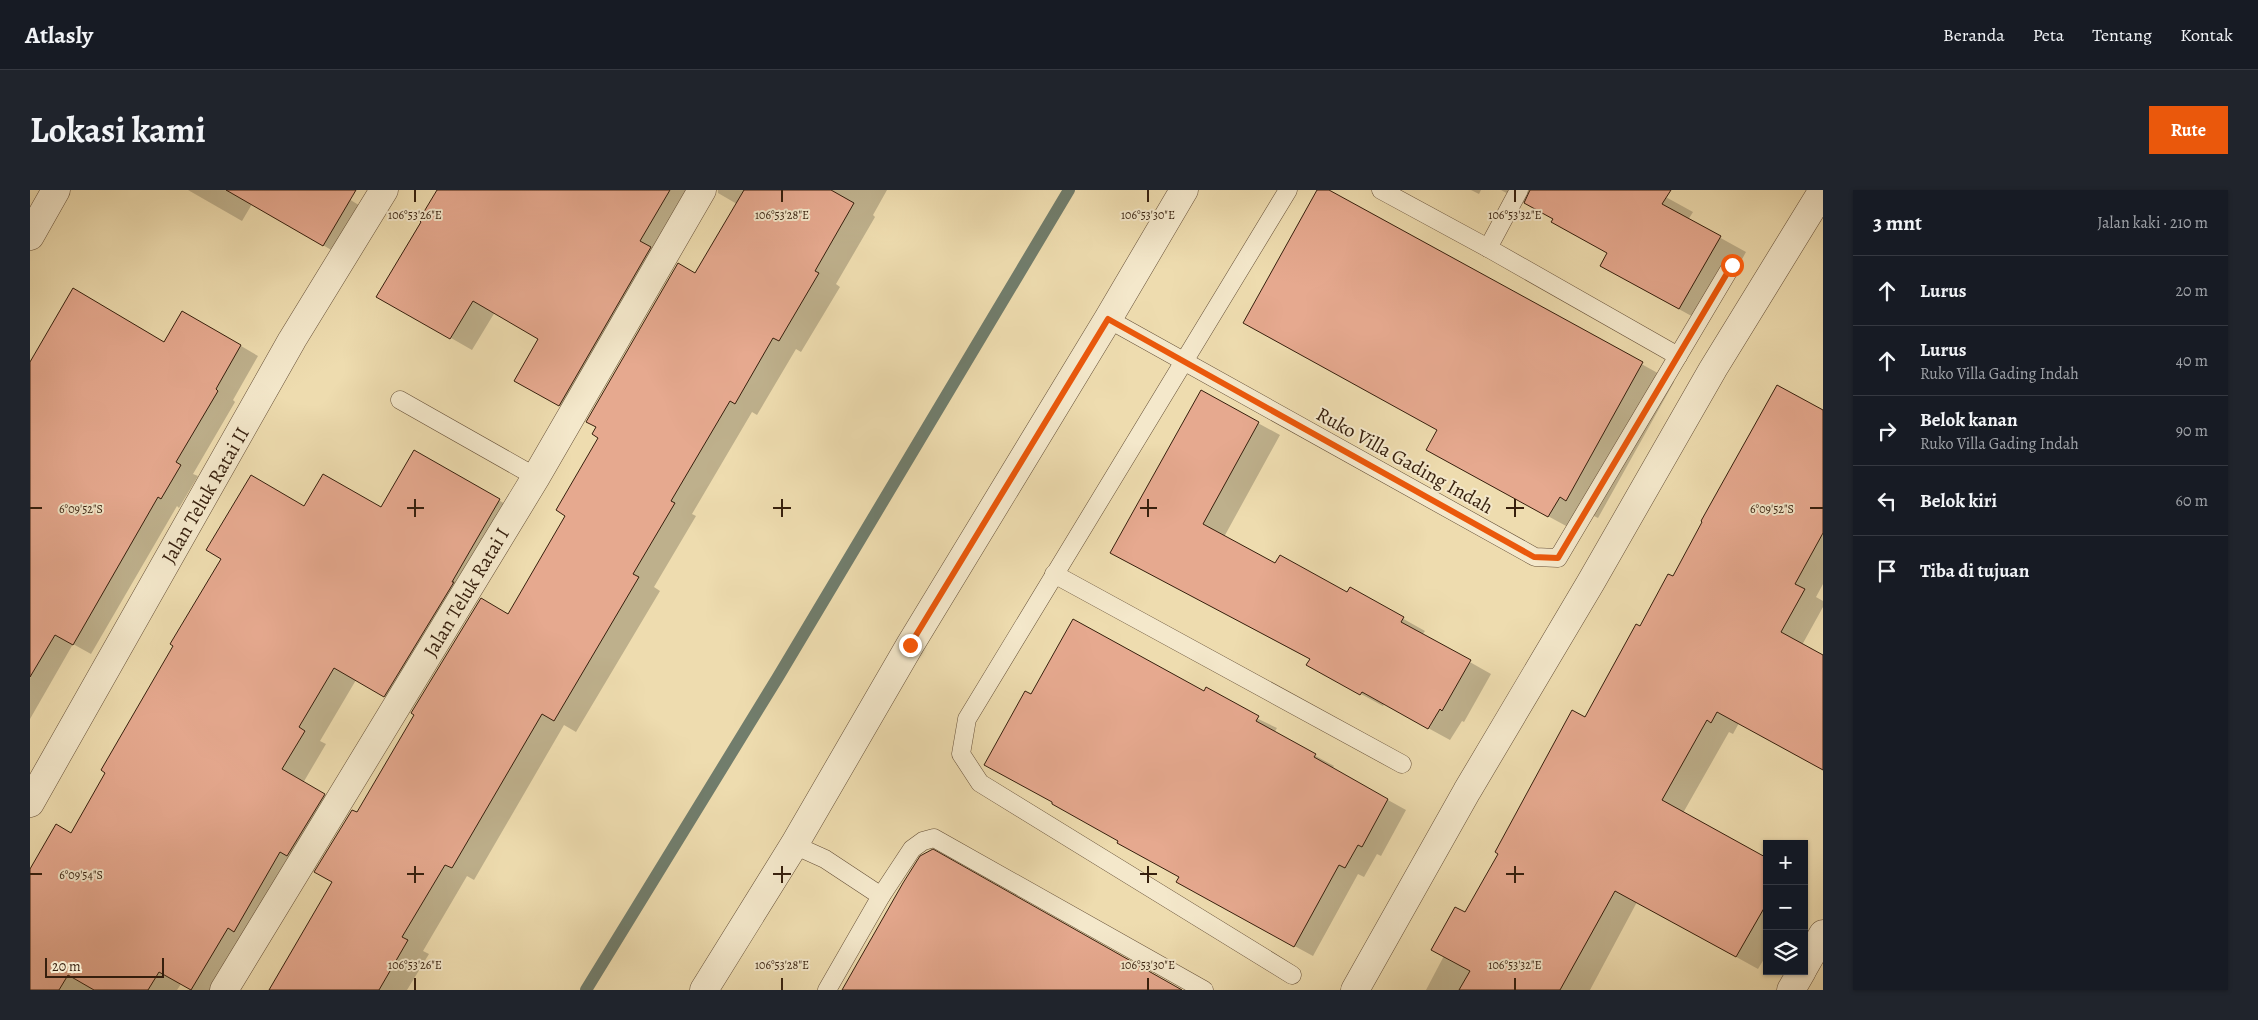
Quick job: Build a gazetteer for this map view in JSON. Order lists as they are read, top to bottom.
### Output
{
  "streets": {
    "street": ["Jalan Teluk Ratai II", "Jalan Teluk Ratai I"],
    "lane": ["Ruko Villa Gading Indah"]
  },
  "scale_bar": "20 m",
  "page": {
    "header": "Atlasly",
    "nav": [
      "Beranda",
      "Peta",
      "Tentang",
      "Kontak"
    ],
    "title": "Lokasi kami",
    "buttons": "Rute",
    "heading": ["3 mnt", "Jalan kaki · 210 m"],
    "list": [
      ["Lurus", "20 m"],
      ["Lurus", "Ruko Villa Gading Indah", "40 m"],
      ["Belok kanan", "Ruko Villa Gading Indah", "90 m"],
      ["Belok kiri", "60 m"],
      "Tiba di tujuan"
    ],
    "map_buttons": ["+", "−"],
    "scale": "20 m"
  },
  "coordinates": [
    "106°53'26\"E",
    "106°53'28\"E",
    "106°53'30\"E",
    "106°53'32\"E",
    "6°09'52\"S",
    "6°09'54\"S"
  ]
}
